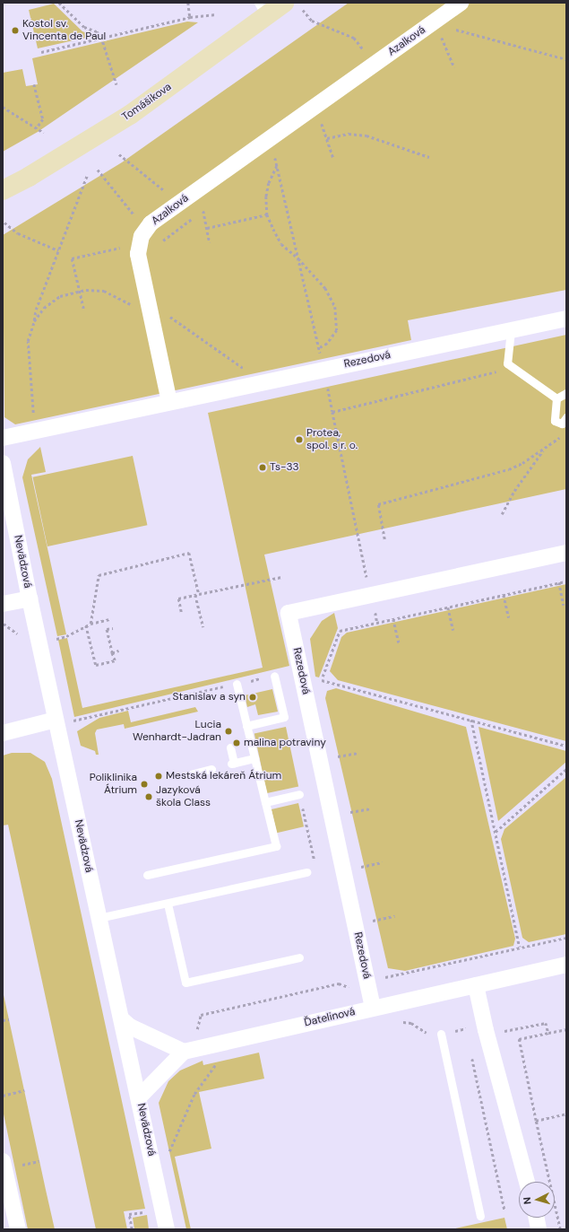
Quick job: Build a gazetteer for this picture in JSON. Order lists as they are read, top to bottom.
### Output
{
  "streets": {
    "main road": ["Tomášikova"],
    "street": [
      "Azalková",
      "Rezedová",
      "Nevädzová",
      "Ďatelinová"
    ]
  },
  "crossings": [
    ["Rezedová", "Ďatelinová"]
  ],
  "places": [
    "Kostol sv. Vincenta de Paul",
    "Protea, spol. s r. o.",
    "Ts-33",
    "Stanislav a syn",
    "Lucia Wenhardt-Jadran",
    "malina potraviny",
    "Mestská lekáreň Átrium",
    "Poliklinika Átrium",
    "Jazyková škola Class"
  ],
  "north": "left"
}
